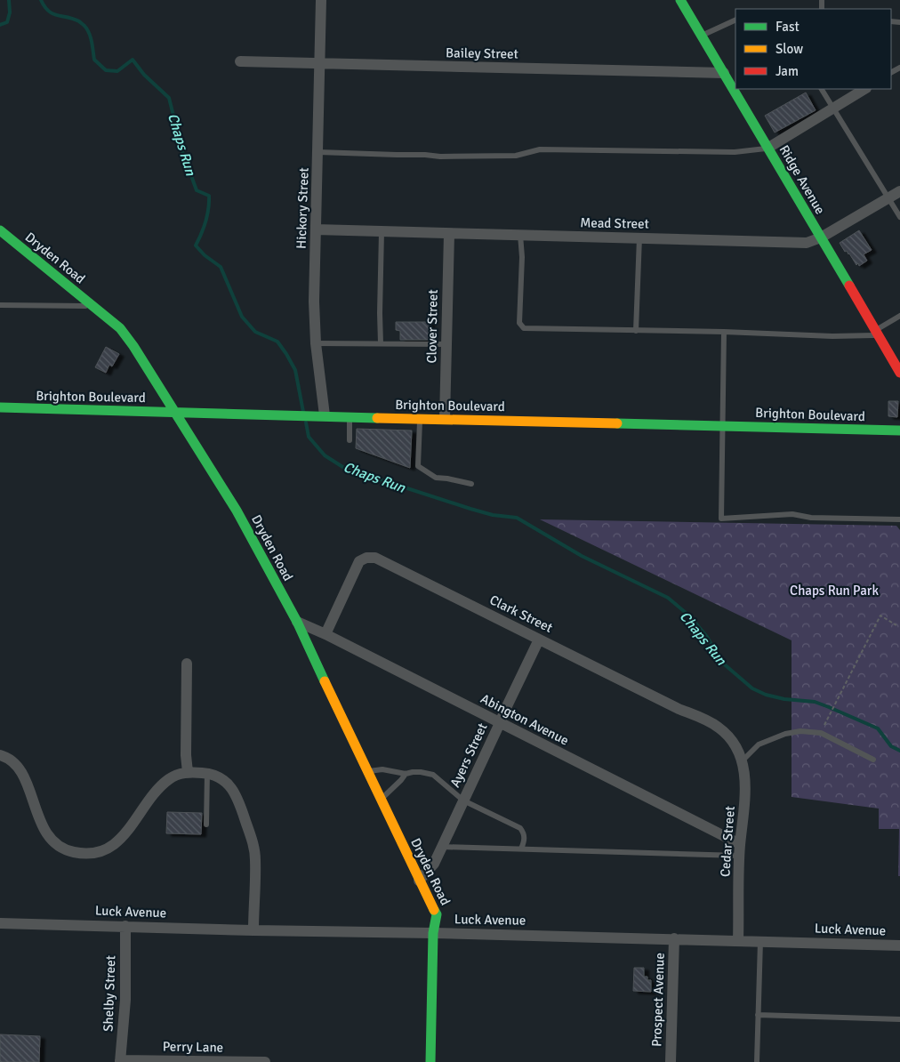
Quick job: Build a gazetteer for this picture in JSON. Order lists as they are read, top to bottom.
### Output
{
  "streets": {
    "street": [
      "Bailey Street",
      "Ridge Avenue",
      "Hickory Street",
      "Mead Street",
      "Dryden Road",
      "Clover Street",
      "Brighton Boulevard",
      "Clark Street",
      "Abington Avenue",
      "Ayers Street",
      "Cedar Street",
      "Luck Avenue",
      "Shelby Street",
      "Prospect Avenue",
      "Perry Lane"
    ]
  },
  "crossings": [
    ["Bailey Street", "Ridge Avenue"],
    ["Bailey Street", "Hickory Street"],
    ["Ridge Avenue", "Mead Street"],
    ["Hickory Street", "Mead Street"],
    ["Hickory Street", "Brighton Boulevard"],
    ["Mead Street", "Clover Street"],
    ["Dryden Road", "Brighton Boulevard"],
    ["Dryden Road", "Abington Avenue"],
    ["Dryden Road", "Ayers Street"],
    ["Dryden Road", "Luck Avenue"],
    ["Clover Street", "Brighton Boulevard"],
    ["Clark Street", "Abington Avenue"],
    ["Clark Street", "Ayers Street"],
    ["Clark Street", "Cedar Street"],
    ["Abington Avenue", "Ayers Street"],
    ["Abington Avenue", "Cedar Street"],
    ["Cedar Street", "Luck Avenue"],
    ["Luck Avenue", "Shelby Street"],
    ["Luck Avenue", "Prospect Avenue"],
    ["Shelby Street", "Perry Lane"]
  ],
  "water": ["Chaps Run"],
  "parks": ["Chaps Run Park"],
  "legend": ["Fast", "Slow", "Jam"]
}
